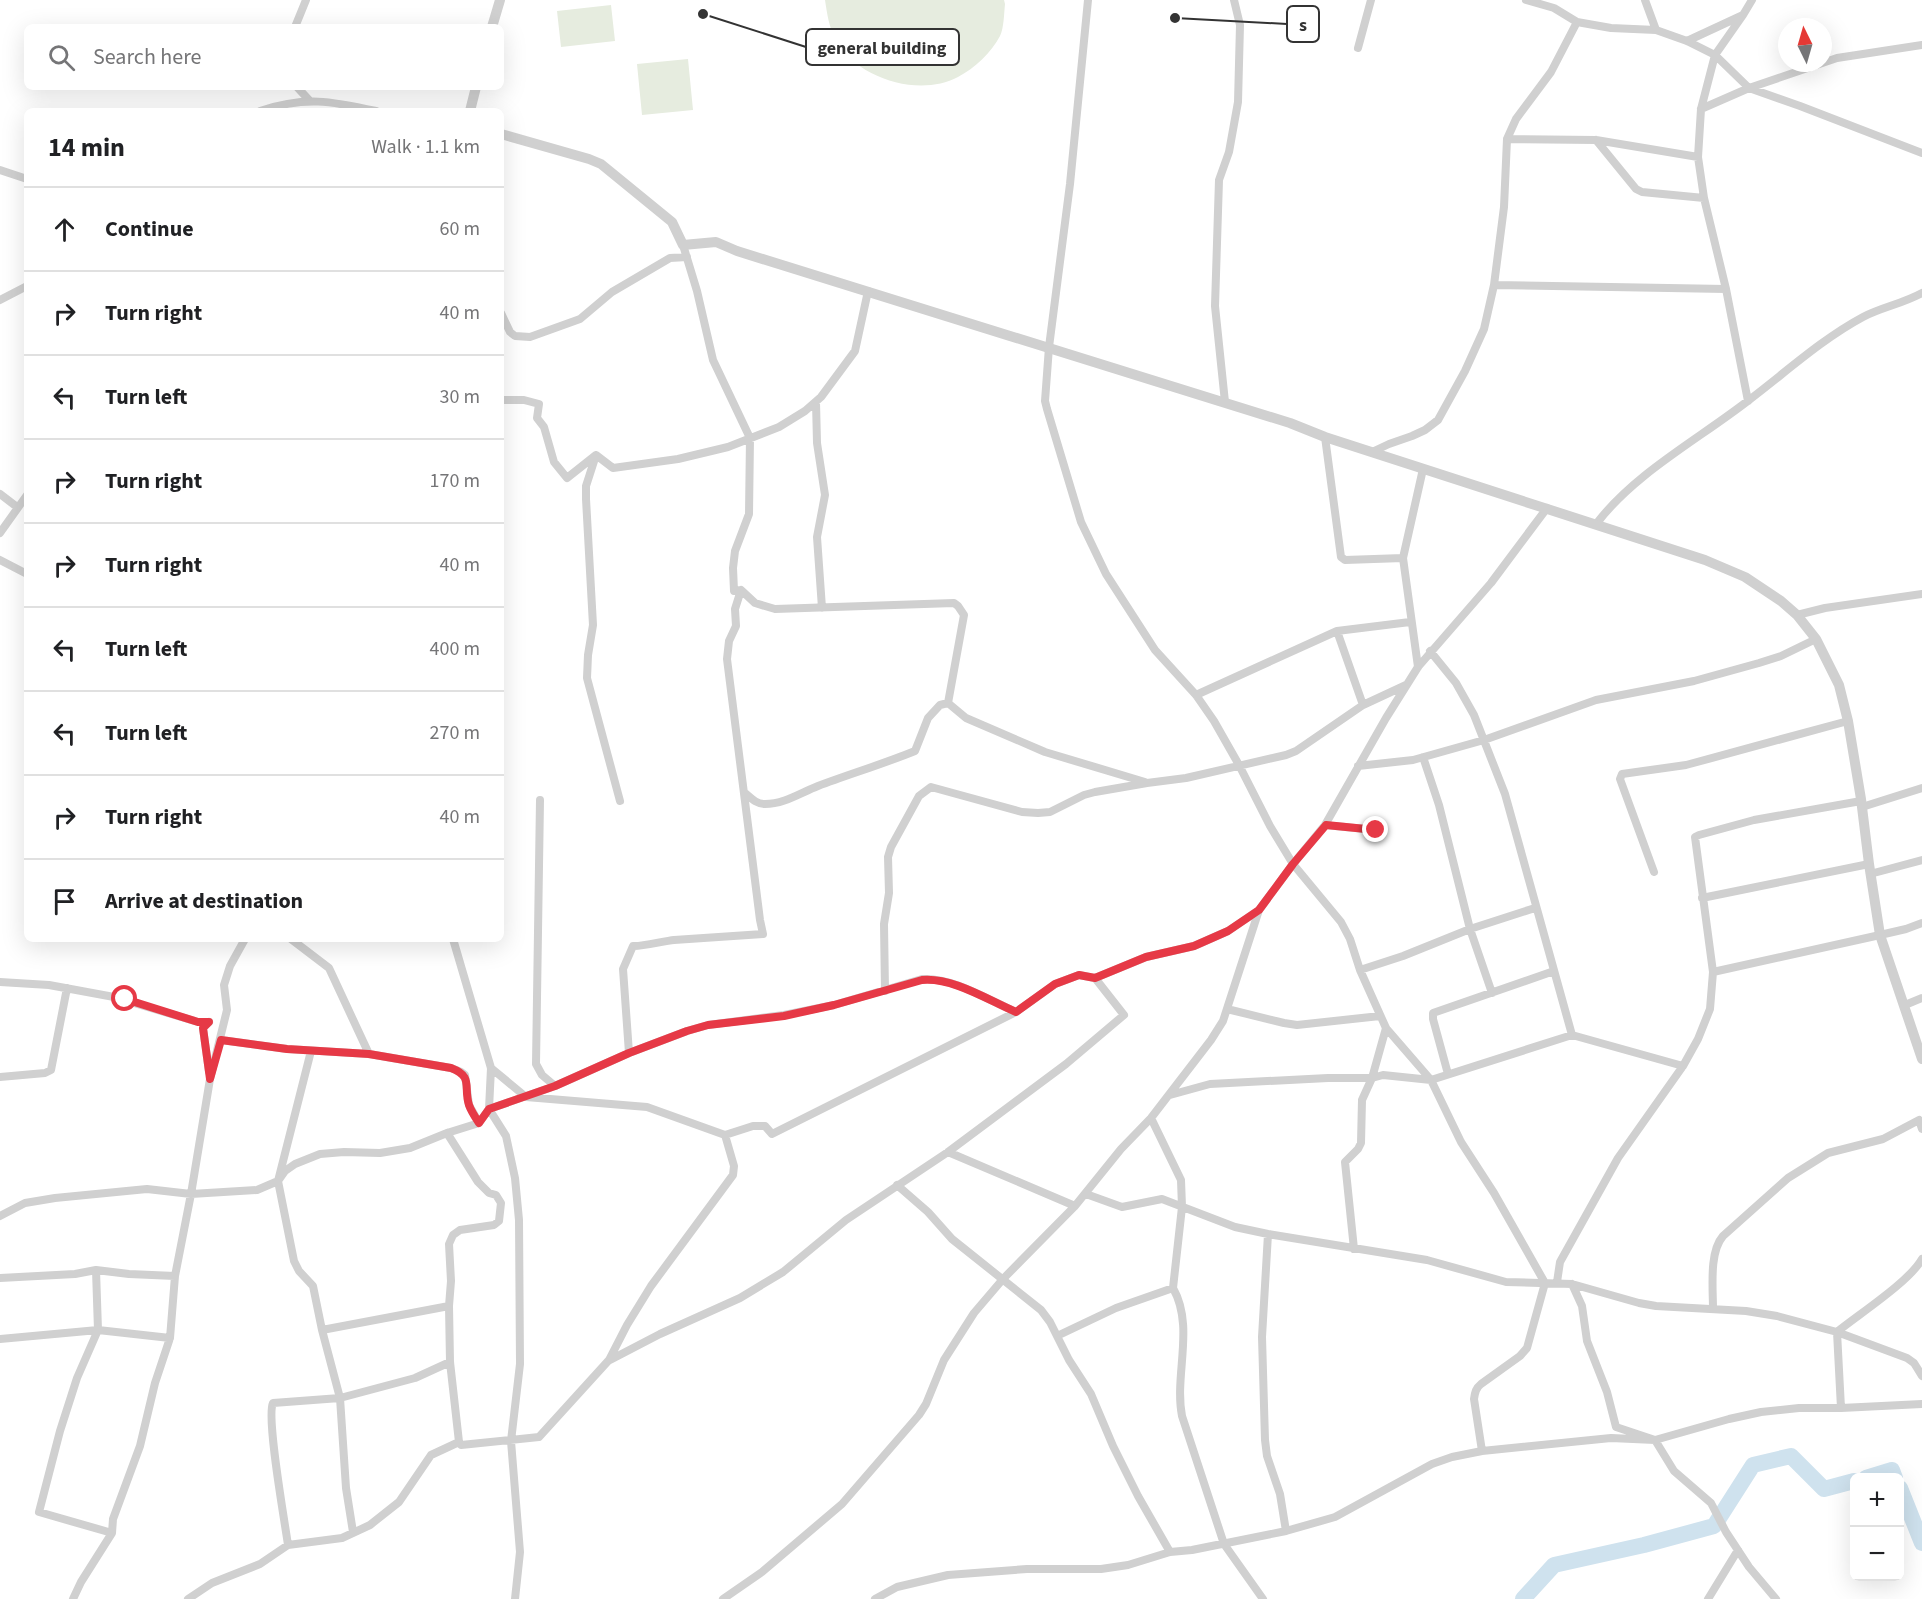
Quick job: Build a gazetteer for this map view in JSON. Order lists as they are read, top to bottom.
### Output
{
  "places": ["general building", "s"],
  "north": "top",
  "page": {
    "search": "Search here",
    "heading": ["14 min", "Walk · 1.1 km"],
    "list": [
      ["Continue", "60 m"],
      ["Turn right", "40 m"],
      ["Turn left", "30 m"],
      ["Turn right", "170 m"],
      ["Turn right", "40 m"],
      ["Turn left", "400 m"],
      ["Turn left", "270 m"],
      ["Turn right", "40 m"],
      "Arrive at destination"
    ],
    "map_buttons": ["+", "−"]
  }
}
